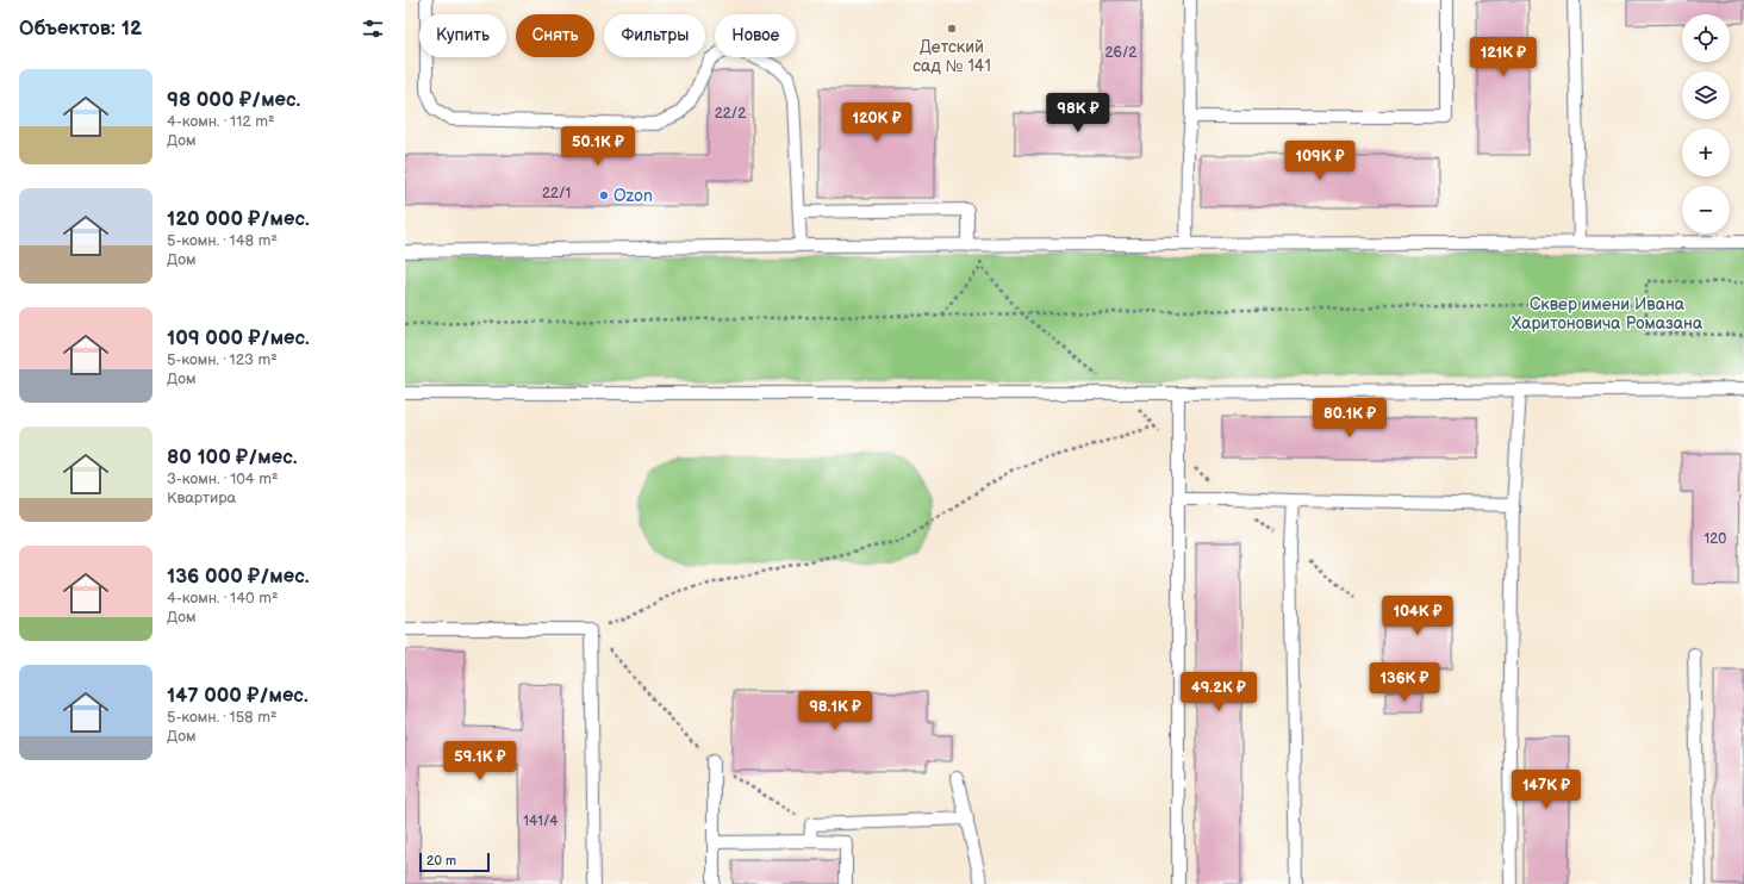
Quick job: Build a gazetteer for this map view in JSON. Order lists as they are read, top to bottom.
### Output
{
  "parks": ["Сквер имени Ивана Харитоновича Ромазана"],
  "places": ["Детский сад № 141", "Ozon"],
  "house_numbers": [
    "26/2",
    "22/2",
    "22/1",
    "120",
    "141/4"
  ],
  "scale_bar": "20 m",
  "page": {
    "heading": "Объектов: 12",
    "map_buttons": ["+", "−"],
    "chip": [
      "Купить",
      "Снять",
      "Фильтры",
      "Новое"
    ],
    "price": [
      "121K ₽",
      "98K ₽",
      "120K ₽",
      "50.1K ₽",
      "109K ₽",
      "80.1K ₽",
      "104K ₽",
      "136K ₽",
      "49.2K ₽",
      "98.1K ₽",
      "59.1K ₽",
      "147K ₽"
    ],
    "list": [
      {
        "name": "98 000 ₽/мес.",
        "note": "4-комн. · 112 m² · Дом"
      },
      {
        "name": "120 000 ₽/мес.",
        "note": "5-комн. · 148 m² · Дом"
      },
      {
        "name": "109 000 ₽/мес.",
        "note": "5-комн. · 123 m² · Дом"
      },
      {
        "name": "80 100 ₽/мес.",
        "note": "3-комн. · 104 m² · Квартира"
      },
      {
        "name": "136 000 ₽/мес.",
        "note": "4-комн. · 140 m² · Дом"
      },
      {
        "name": "147 000 ₽/мес.",
        "note": "5-комн. · 158 m² · Дом"
      }
    ],
    "scale": "20 m"
  }
}
